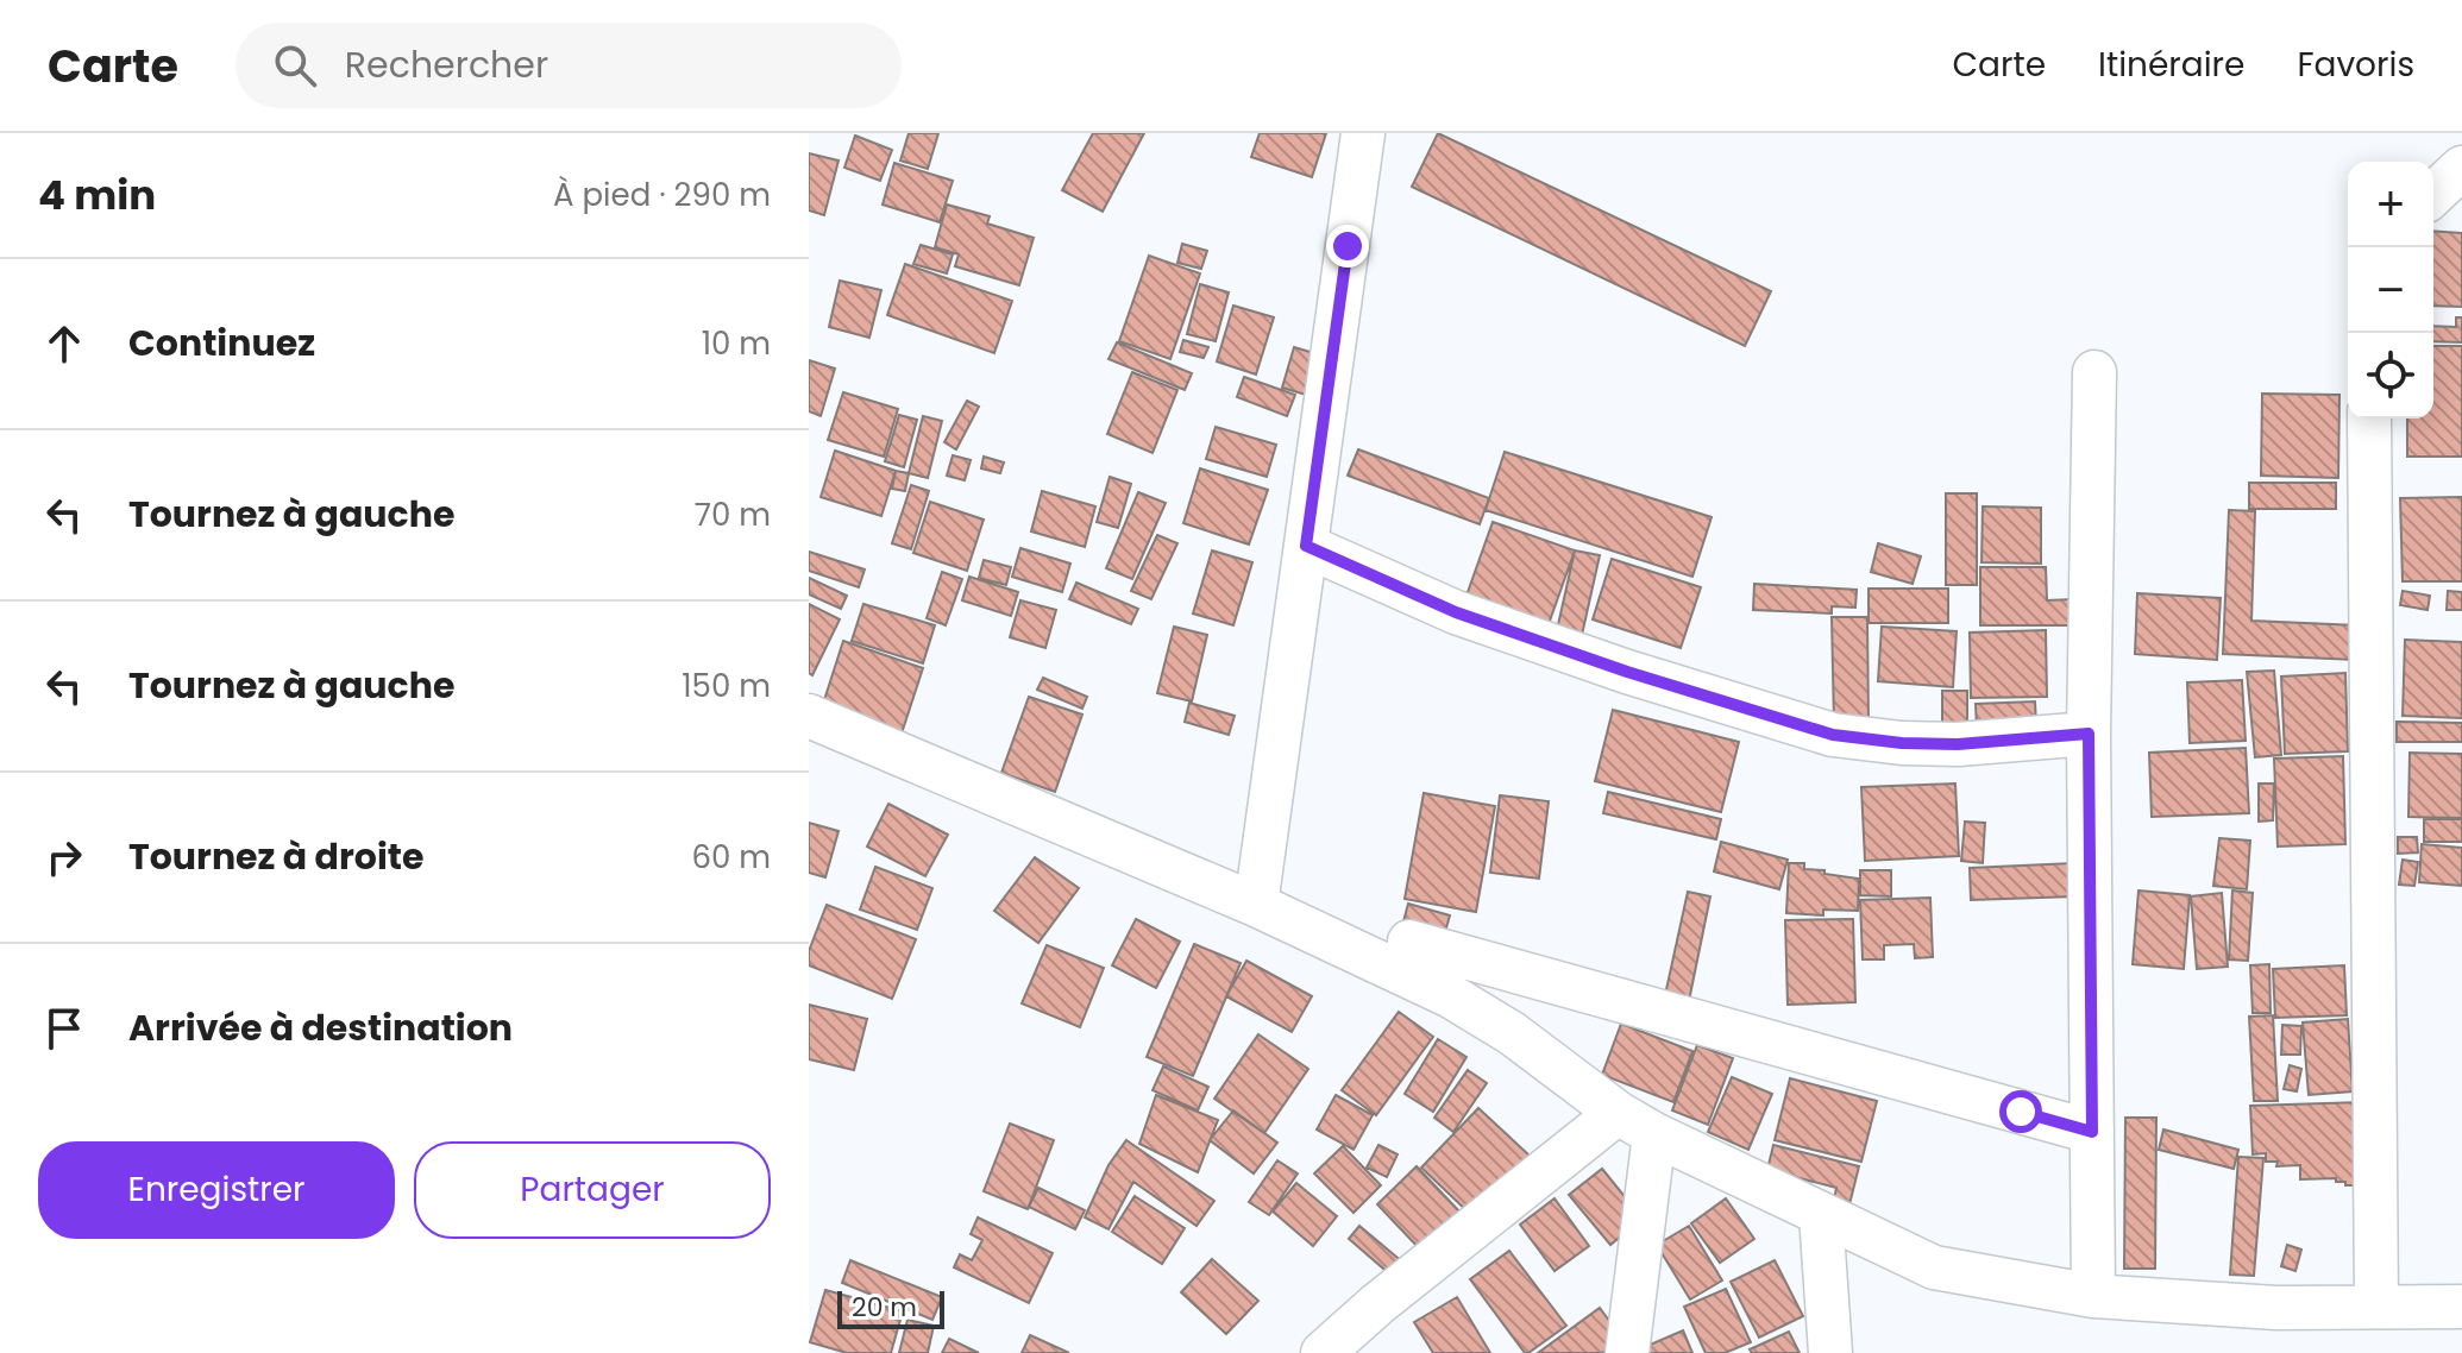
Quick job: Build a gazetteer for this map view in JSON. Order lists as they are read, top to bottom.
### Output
{
  "scale_bar": "20 m",
  "page": {
    "header": "Carte",
    "search": "Rechercher",
    "nav": ["Carte", "Itinéraire", "Favoris"],
    "heading": ["4 min", "À pied · 290 m"],
    "map_buttons": ["+", "−"],
    "list": [
      ["Continuez", "10 m"],
      ["Tournez à gauche", "70 m"],
      ["Tournez à gauche", "150 m"],
      ["Tournez à droite", "60 m"],
      "Arrivée à destination"
    ],
    "buttons": ["Enregistrer", "Partager"],
    "scale": "20 m"
  }
}
